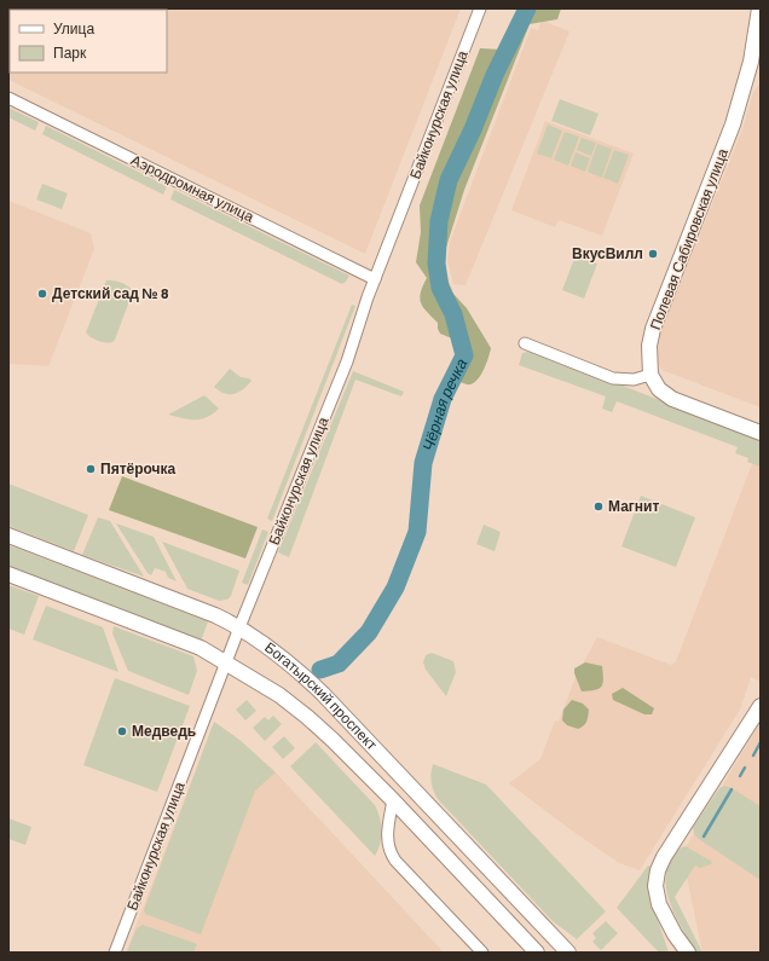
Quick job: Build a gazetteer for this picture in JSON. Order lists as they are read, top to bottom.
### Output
{
  "streets": {
    "main road": ["Полевая Сабировская улица", "Богатырский проспект"],
    "street": ["Байконурская улица", "Аэродромная улица"]
  },
  "crossings": [
    ["Байконурская улица", "Аэродромная улица"],
    ["Байконурская улица", "Богатырский проспект"]
  ],
  "water": ["Чёрная речка"],
  "places": [
    "ВкусВилл",
    "Детский сад № 8",
    "Пятёрочка",
    "Магнит",
    "Медведь"
  ],
  "legend": ["Улица", "Парк"]
}
